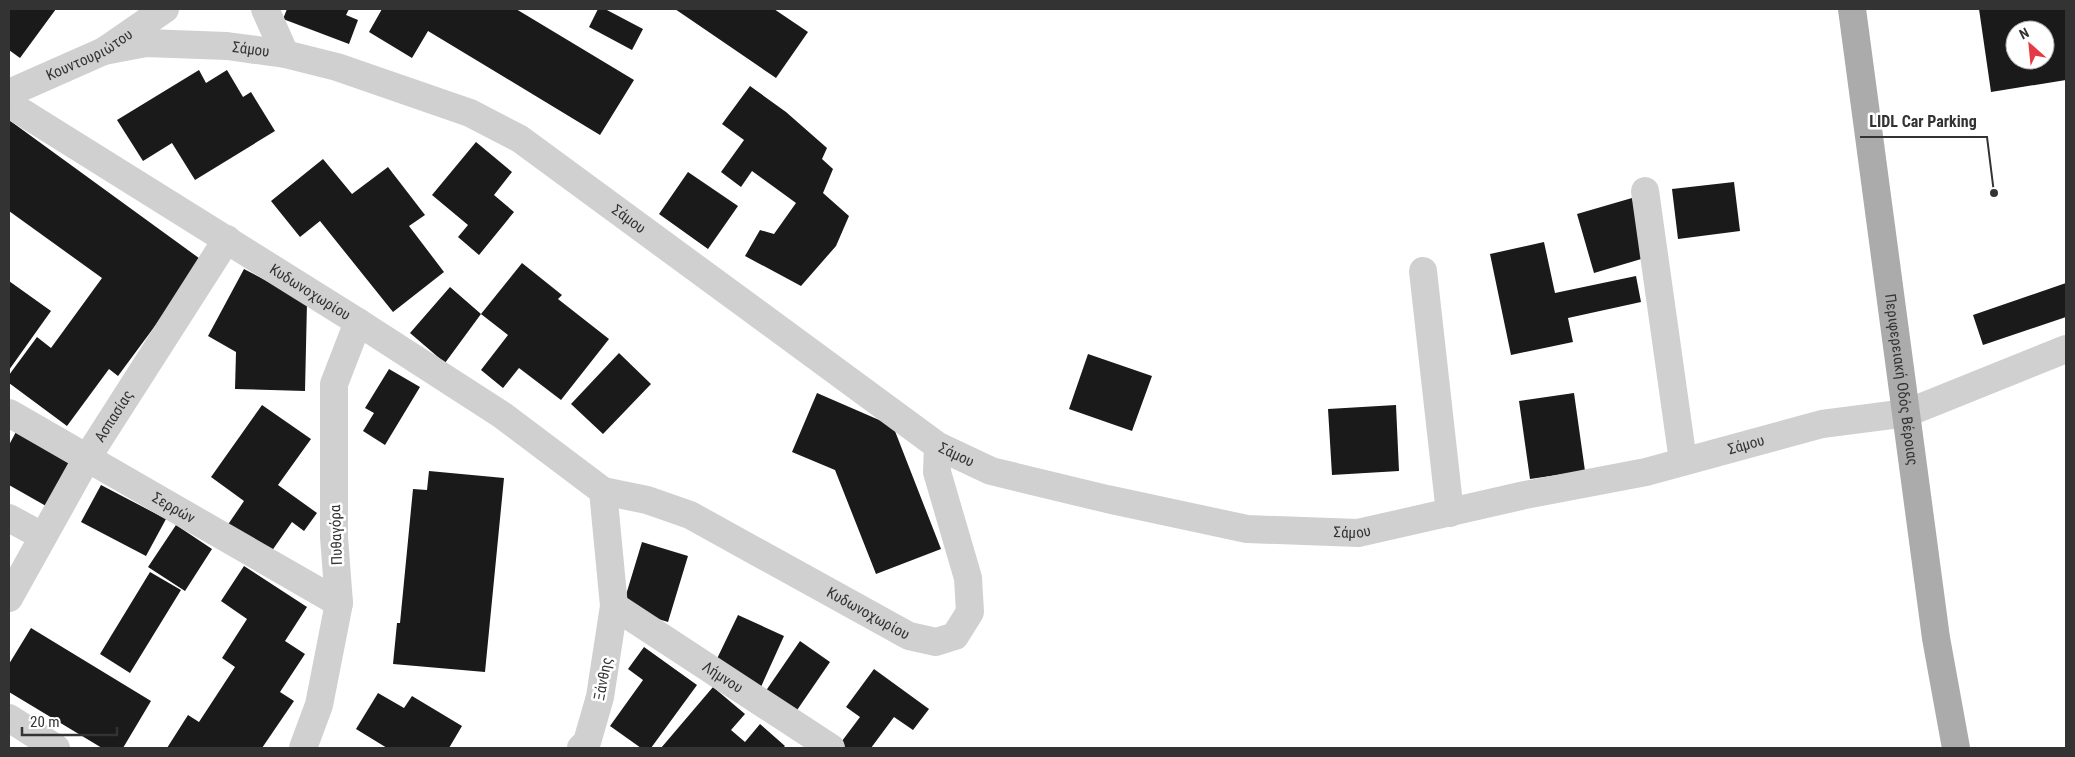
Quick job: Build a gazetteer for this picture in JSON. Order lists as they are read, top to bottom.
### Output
{
  "streets": {
    "main road": ["Περιφερειακή Οδός Βέροιας"],
    "street": [
      "Σάμου",
      "Κουντουριώτου",
      "Κυδωνοχωρίου",
      "Ασπασίας",
      "Σερρών",
      "Πυθαγόρα",
      "Λήμνου",
      "Ξάνθης"
    ]
  },
  "crossings": [
    ["Σάμου", "Κουντουριώτου"],
    ["Σάμου", "Κυδωνοχωρίου"],
    ["Σάμου", "Περιφερειακή Οδός Βέροιας"],
    ["Κυδωνοχωρίου", "Ασπασίας"],
    ["Κυδωνοχωρίου", "Πυθαγόρα"],
    ["Ασπασίας", "Σερρών"],
    ["Σερρών", "Πυθαγόρα"],
    ["Λήμνου", "Ξάνθης"]
  ],
  "places": ["LIDL Car Parking"],
  "scale_bar": "20 m",
  "north": "top left"
}
